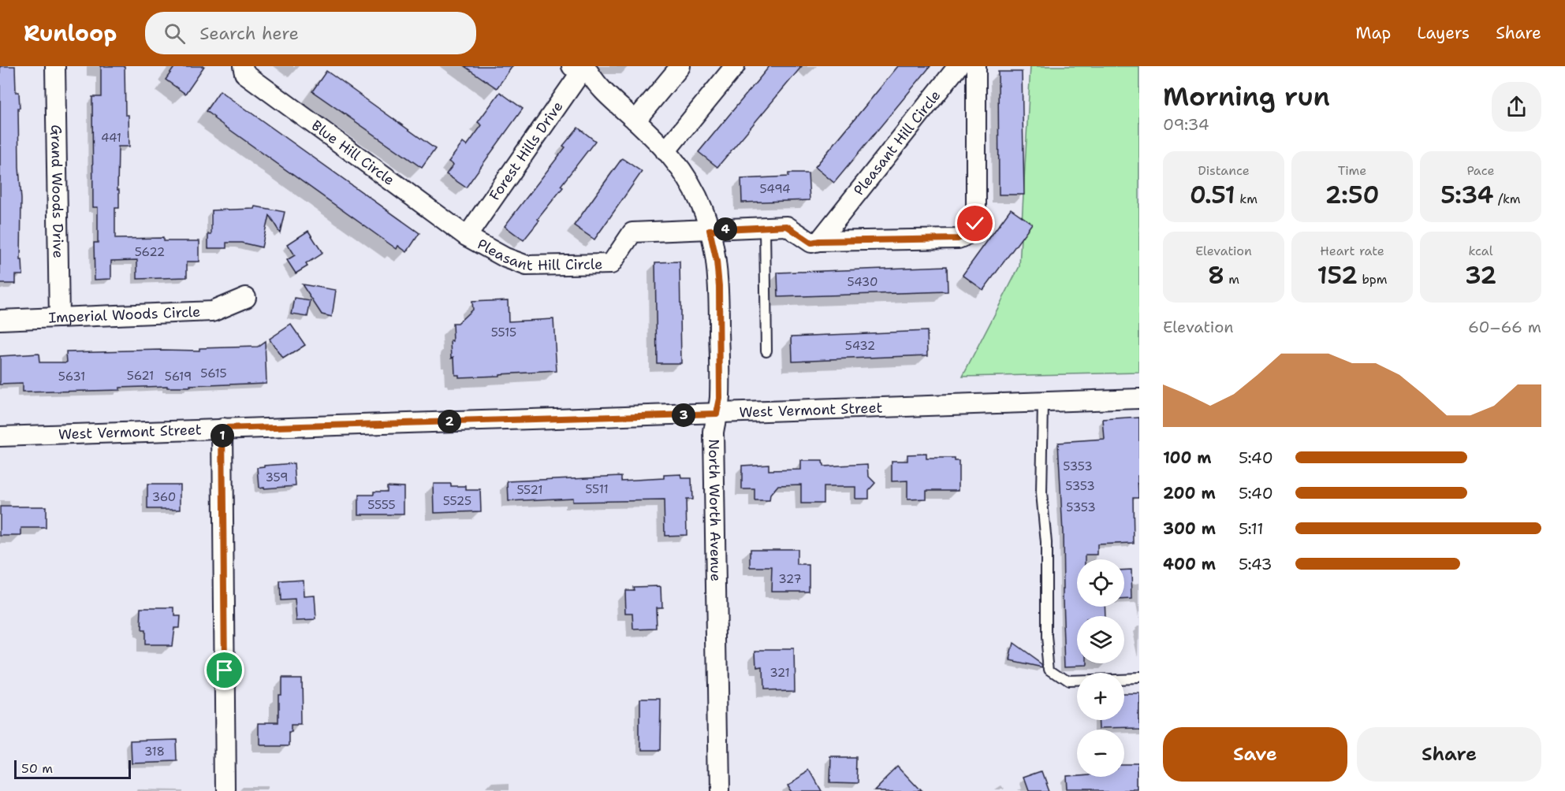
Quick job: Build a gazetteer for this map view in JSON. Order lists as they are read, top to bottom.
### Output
{
  "streets": {
    "street": [
      "Pleasant Hill Circle",
      "Forest Hills Drive",
      "Blue Hill Circle",
      "Grand Woods Drive",
      "Imperial Woods Circle",
      "West Vermont Street",
      "North Worth Avenue"
    ]
  },
  "crossings": [
    ["Pleasant Hill Circle", "Forest Hills Drive"],
    ["Pleasant Hill Circle", "Blue Hill Circle"],
    ["Pleasant Hill Circle", "North Worth Avenue"],
    ["Forest Hills Drive", "Blue Hill Circle"],
    ["Grand Woods Drive", "Imperial Woods Circle"],
    ["West Vermont Street", "North Worth Avenue"]
  ],
  "house_numbers": [
    "441",
    "5494",
    "5622",
    "5430",
    "5515",
    "5432",
    "5615",
    "5621",
    "5631",
    "5619",
    "5353",
    "359",
    "5353",
    "5511",
    "5521",
    "360",
    "5525",
    "5555",
    "5353",
    "327",
    "321",
    "318"
  ],
  "scale_bar": "50 m",
  "page": {
    "header": "Runloop",
    "search": "Search here",
    "nav": ["Map", "Layers", "Share"],
    "heading": ["Morning run", "09:34"],
    "stats": [
      ["Distance", "0.51 km"],
      ["Time", "2:50"],
      ["Pace", "5:34 /km"],
      ["Elevation", "8 m"],
      ["Heart rate", "152 bpm"],
      ["kcal", "32"]
    ],
    "pins": [
      "4",
      "3",
      "2",
      "1"
    ],
    "chart": ["Elevation", "60–66 m"],
    "list": [
      {
        "name": "100 m",
        "note": "5:40"
      },
      {
        "name": "200 m",
        "note": "5:40"
      },
      {
        "name": "300 m",
        "note": "5:11"
      },
      {
        "name": "400 m",
        "note": "5:43"
      }
    ],
    "map_buttons": ["+", "−"],
    "buttons": ["Save", "Share"],
    "scale": "50 m"
  }
}
